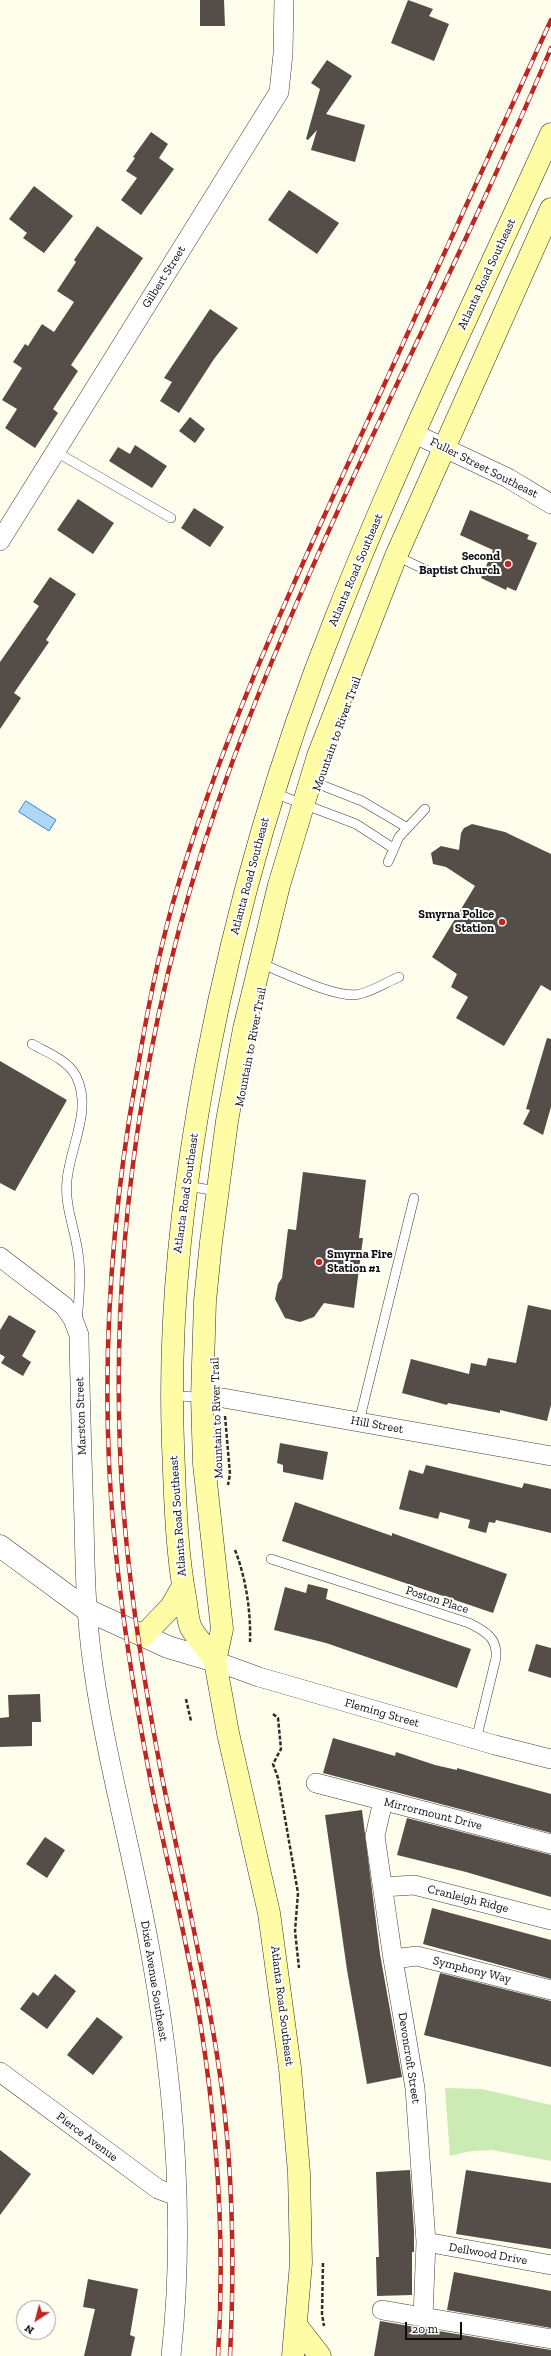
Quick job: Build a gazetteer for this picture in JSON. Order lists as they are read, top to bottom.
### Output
{
  "streets": {
    "main road": ["Atlanta Road Southeast"],
    "street": [
      "Gilbert Street",
      "Fuller Street Southeast",
      "Marston Street",
      "Hill Street",
      "Fleming Street",
      "Mirrormount Drive",
      "Cranleigh Ridge",
      "Symphony Way",
      "Dixie Avenue Southeast",
      "Devoncroft Street",
      "Pierce Avenue",
      "Dellwood Drive"
    ],
    "lane": ["Poston Place"],
    "path": ["Mountain to River Trail"]
  },
  "crossings": [
    ["Atlanta Road Southeast", "Fuller Street Southeast"],
    ["Atlanta Road Southeast", "Mountain to River Trail"],
    ["Atlanta Road Southeast", "Hill Street"],
    ["Atlanta Road Southeast", "Fleming Street"],
    ["Mountain to River Trail", "Hill Street"],
    ["Marston Street", "Dixie Avenue Southeast"],
    ["Poston Place", "Fleming Street"],
    ["Mirrormount Drive", "Devoncroft Street"],
    ["Cranleigh Ridge", "Devoncroft Street"],
    ["Symphony Way", "Devoncroft Street"],
    ["Dixie Avenue Southeast", "Pierce Avenue"],
    ["Devoncroft Street", "Dellwood Drive"]
  ],
  "places": ["Second Baptist Church", "Smyrna Police Station", "Smyrna Fire Station #1"],
  "scale_bar": "20 m",
  "north": "bottom left"
}
